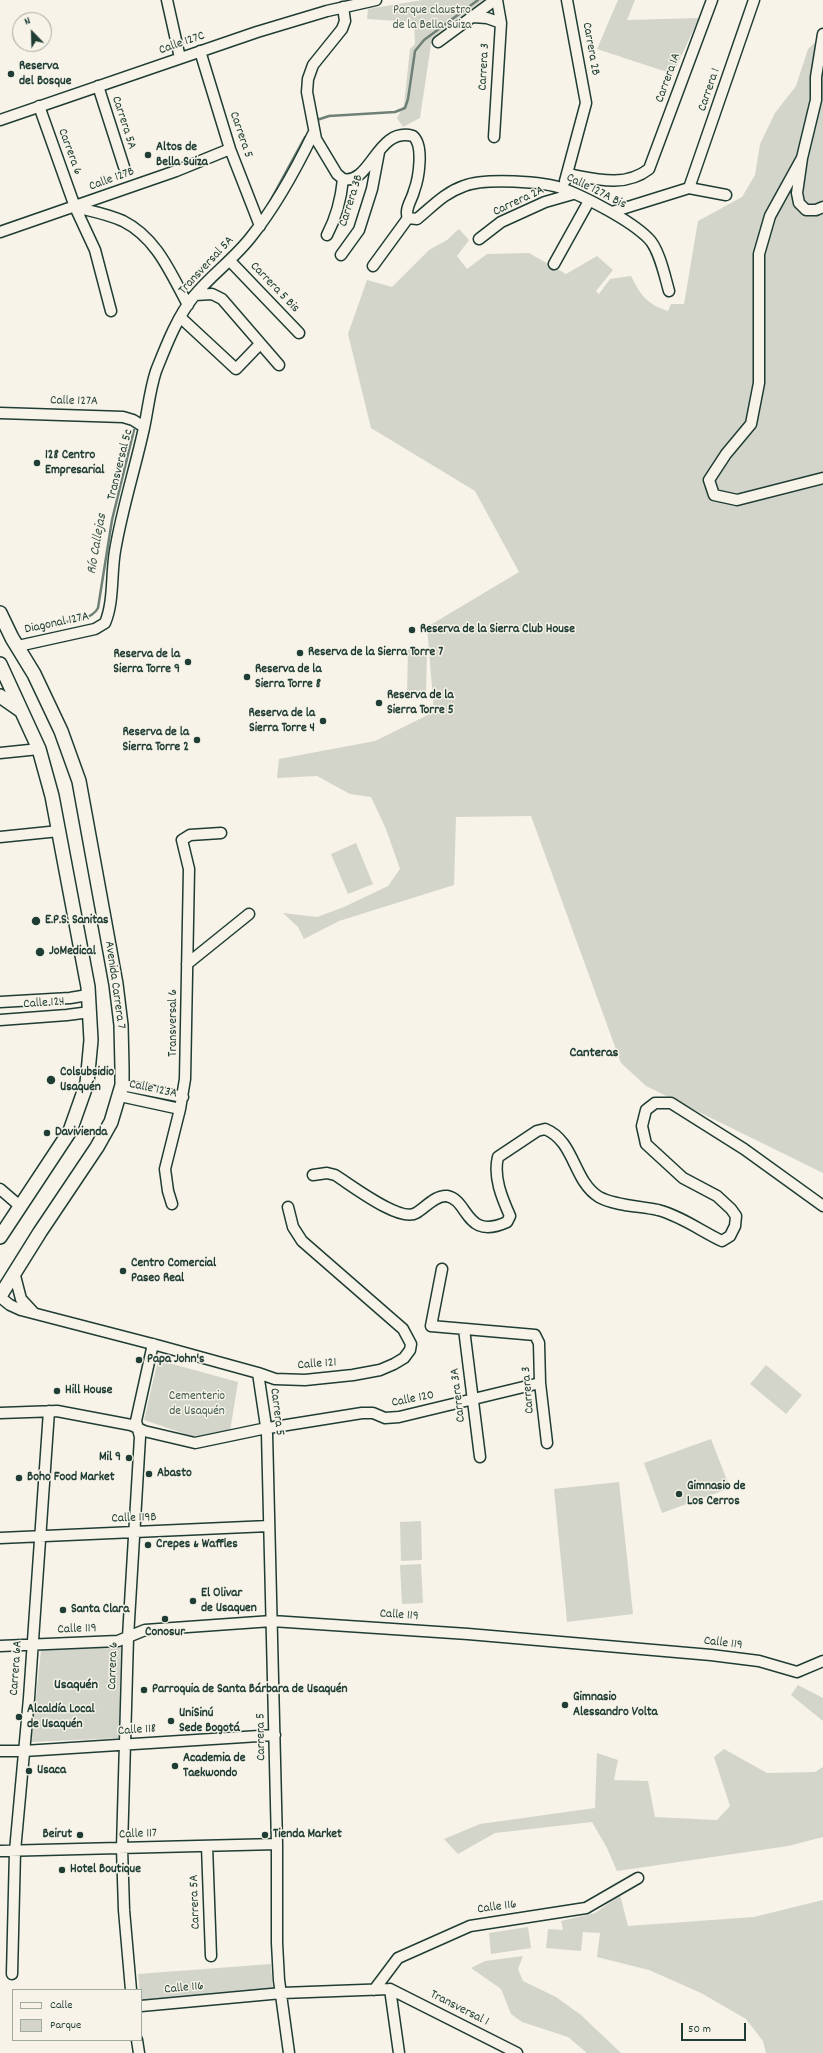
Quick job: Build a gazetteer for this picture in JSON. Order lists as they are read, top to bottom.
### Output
{
  "streets": {
    "main road": ["Avenida Carrera 7"],
    "street": [
      "Calle 127C",
      "Carrera 2B",
      "Carrera 3",
      "Carrera 1A",
      "Carrera 1",
      "Carrera 5A",
      "Carrera 5",
      "Carrera 6",
      "Calle 127B",
      "Calle 127A Bis",
      "Carrera 3B",
      "Carrera 2A",
      "Transversal 5A",
      "Carrera 5 Bis",
      "Calle 127A",
      "Transversal 5c",
      "Diagonal 127A",
      "Calle 124",
      "Transversal 6",
      "Calle 123A",
      "Calle 121",
      "Carrera 3A",
      "Calle 120",
      "Calle 119B",
      "Calle 119",
      "Carrera 6A",
      "Calle 118",
      "Calle 117",
      "Calle 116",
      "Transversal 1"
    ]
  },
  "crossings": [
    ["Calle 127C", "Carrera 5A"],
    ["Calle 127C", "Carrera 5"],
    ["Calle 127C", "Carrera 6"],
    ["Carrera 2B", "Carrera 2A"],
    ["Carrera 3", "Carrera 3A"],
    ["Carrera 3", "Calle 120"],
    ["Carrera 1A", "Carrera 2A"],
    ["Carrera 5A", "Calle 117"],
    ["Carrera 5", "Calle 127B"],
    ["Carrera 5", "Transversal 5A"],
    ["Carrera 5", "Calle 121"],
    ["Carrera 5", "Calle 120"],
    ["Carrera 5", "Calle 119B"],
    ["Carrera 5", "Calle 119"],
    ["Carrera 5", "Calle 118"],
    ["Carrera 5", "Calle 117"],
    ["Carrera 5", "Calle 116"],
    ["Carrera 6", "Calle 127B"],
    ["Carrera 6", "Calle 121"],
    ["Carrera 6", "Calle 120"],
    ["Carrera 6", "Calle 119B"],
    ["Carrera 6", "Calle 119"],
    ["Carrera 6", "Calle 118"],
    ["Carrera 6", "Calle 117"],
    ["Calle 127A Bis", "Carrera 2A"],
    ["Transversal 5A", "Carrera 5 Bis"],
    ["Transversal 5A", "Calle 127A"],
    ["Transversal 5A", "Transversal 5c"],
    ["Calle 127A", "Transversal 5c"],
    ["Transversal 5c", "Diagonal 127A"],
    ["Diagonal 127A", "Avenida Carrera 7"],
    ["Avenida Carrera 7", "Calle 124"],
    ["Avenida Carrera 7", "Calle 123A"],
    ["Avenida Carrera 7", "Calle 121"],
    ["Transversal 6", "Calle 123A"],
    ["Carrera 3A", "Calle 120"],
    ["Calle 120", "Carrera 6A"],
    ["Calle 119B", "Carrera 6A"],
    ["Calle 119", "Carrera 6A"],
    ["Carrera 6A", "Calle 118"],
    ["Carrera 6A", "Calle 117"],
    ["Calle 116", "Transversal 1"]
  ],
  "districts": ["Canteras", "Usaquén"],
  "water": ["Río Callejas"],
  "parks": ["Parque claustro de la Bella Suiza", "Cementerio de Usaquén"],
  "places": [
    "Reserva del Bosque",
    "Altos de Bella Suiza",
    "128 Centro Empresarial",
    "Reserva de la Sierra Club House",
    "Reserva de la Sierra Torre 7",
    "Reserva de la Sierra Torre 9",
    "Reserva de la Sierra Torre 8",
    "Reserva de la Sierra Torre 5",
    "Reserva de la Sierra Torre 4",
    "Reserva de la Sierra Torre 2",
    "E.P.S. Sanitas",
    "JoMedical",
    "Colsubsidio Usaquén",
    "Davivienda",
    "Centro Comercial Paseo Real",
    "Papa John's",
    "Hill House",
    "Mil 9",
    "Abasto",
    "Boho Food Market",
    "Gimnasio de Los Cerros",
    "Crepes & Waffles",
    "El Olivar de Usaquen",
    "Santa Clara",
    "Conosur",
    "Parroquia de Santa Bárbara de Usaquén",
    "Gimnasio Alessandro Volta",
    "Alcaldía Local de Usaquén",
    "UniSinú Sede Bogotá",
    "Academia de Taekwondo",
    "Usaca",
    "Beirut",
    "Tienda Market",
    "Hotel Boutique"
  ],
  "legend": ["Calle", "Parque"],
  "scale_bar": "50 m",
  "north": "top left"
}
